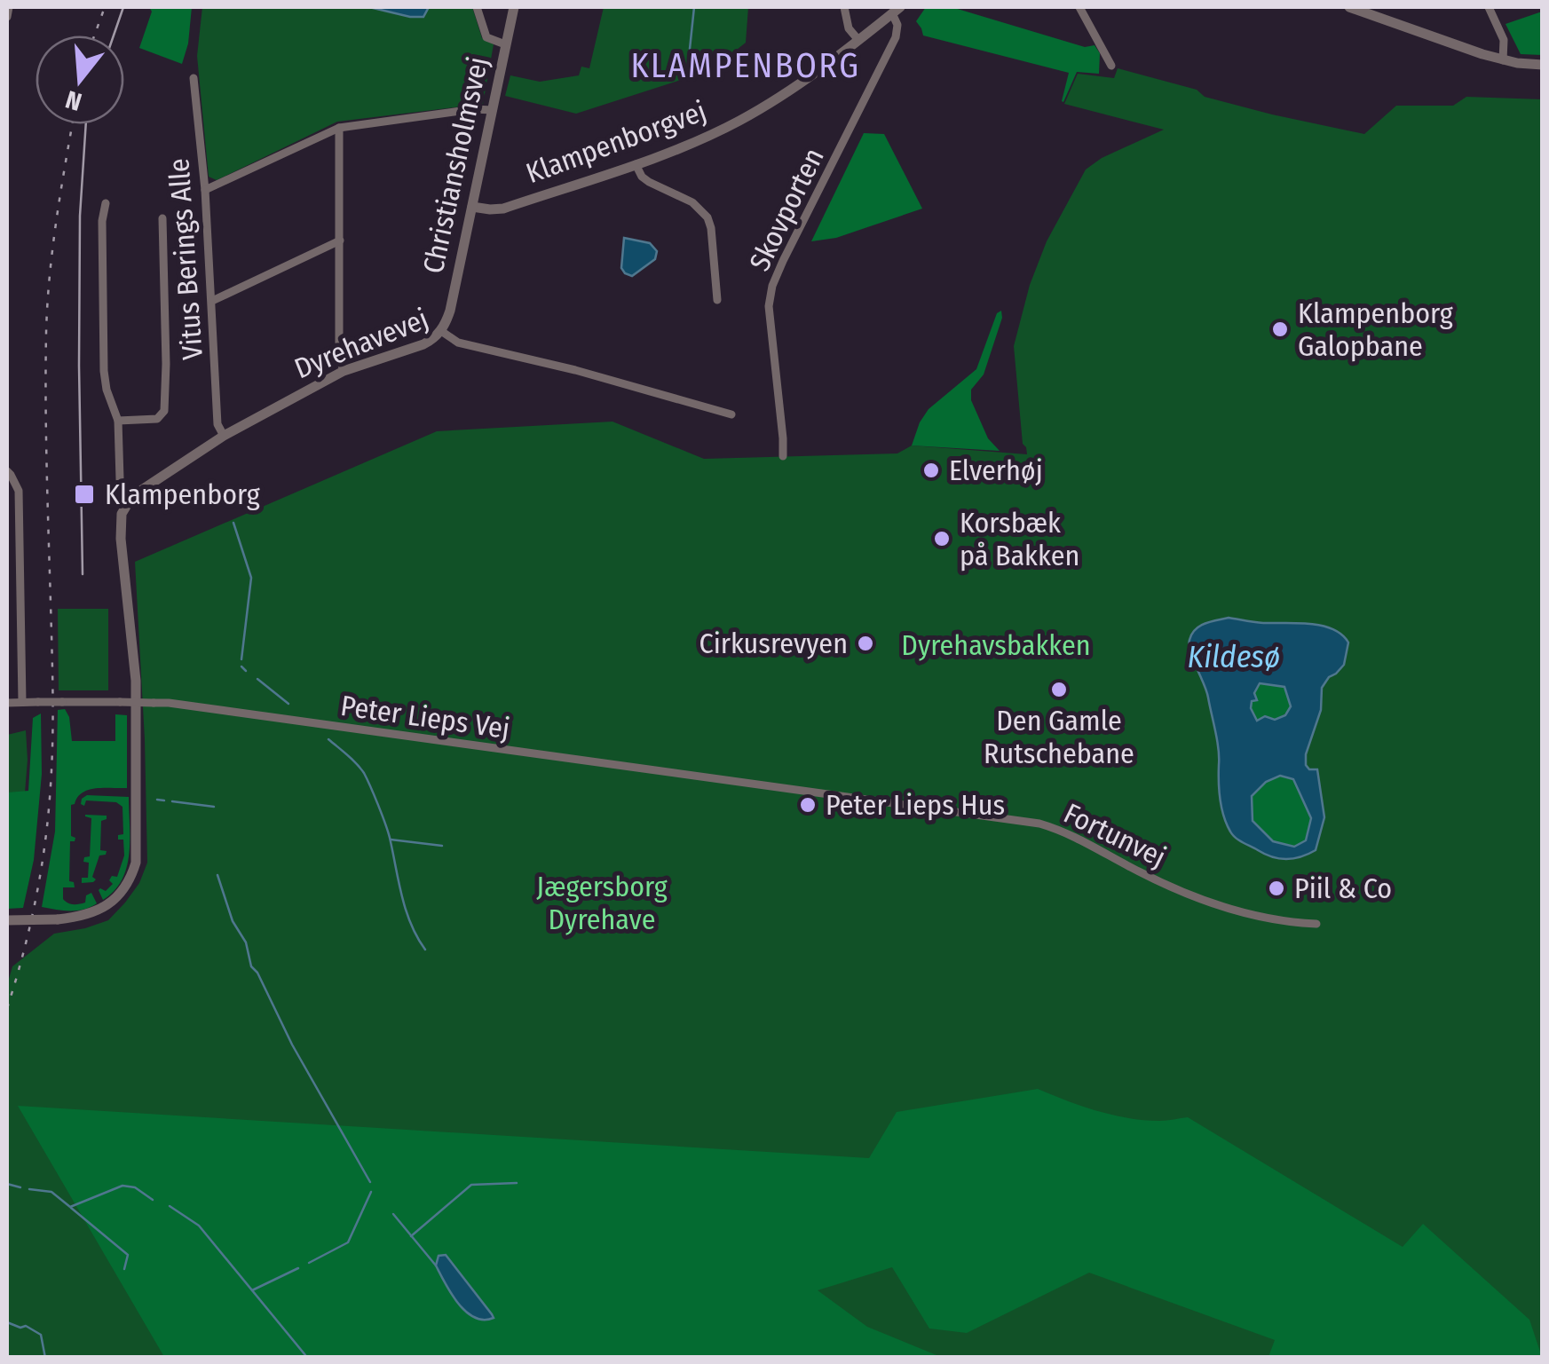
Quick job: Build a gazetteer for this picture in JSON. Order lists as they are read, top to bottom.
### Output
{
  "streets": {
    "street": [
      "Klampenborgvej",
      "Christiansholmsvej",
      "Skovporten",
      "Vitus Berings Alle",
      "Dyrehavevej",
      "Peter Lieps Vej",
      "Fortunvej"
    ]
  },
  "crossings": [
    ["Klampenborgvej", "Christiansholmsvej"],
    ["Klampenborgvej", "Skovporten"],
    ["Christiansholmsvej", "Dyrehavevej"],
    ["Vitus Berings Alle", "Dyrehavevej"],
    ["Peter Lieps Vej", "Fortunvej"]
  ],
  "districts": ["KLAMPENBORG"],
  "water": ["Kildesø"],
  "parks": ["Dyrehavsbakken", "Jægersborg Dyrehave"],
  "places": {
    "other": [
      "Klampenborg Galopbane",
      "Elverhøj",
      "Korsbæk på Bakken",
      "Cirkusrevyen",
      "Den Gamle Rutschebane",
      "Peter Lieps Hus",
      "Piil & Co"
    ],
    "transit": ["Klampenborg"]
  },
  "north": "bottom"
}
